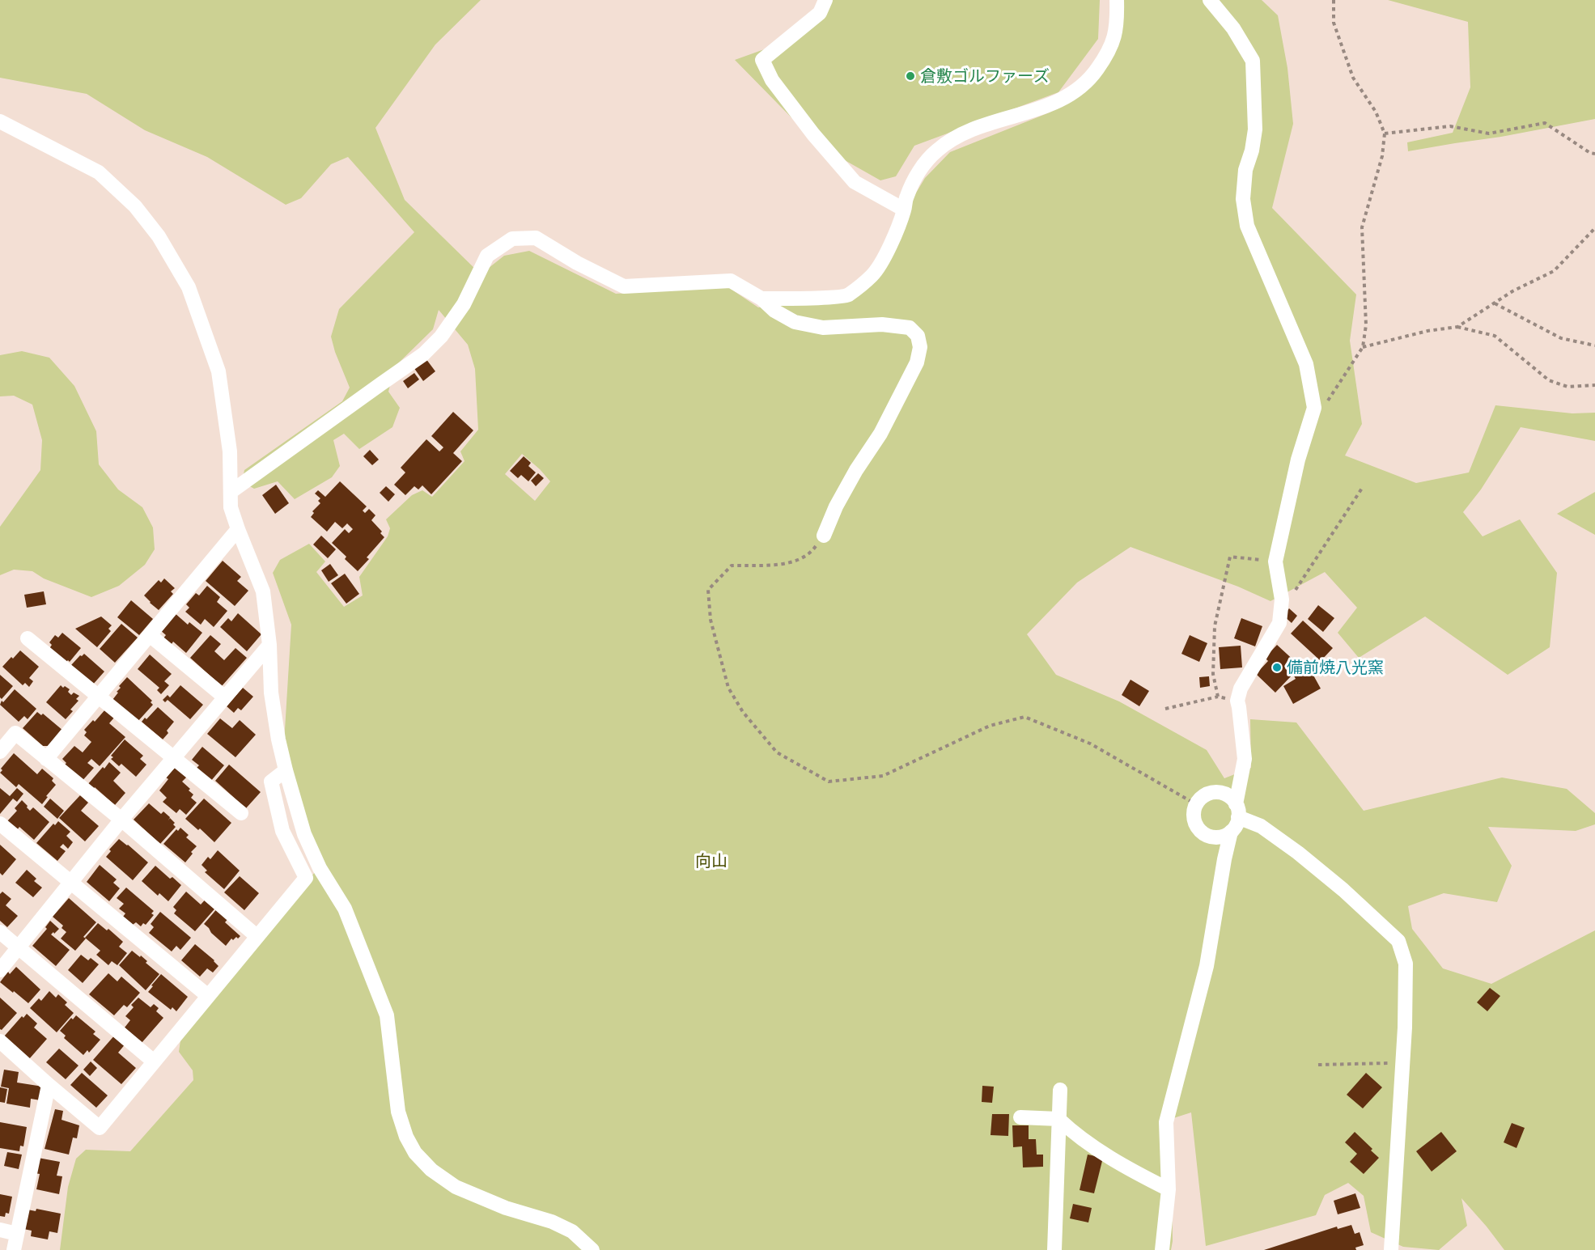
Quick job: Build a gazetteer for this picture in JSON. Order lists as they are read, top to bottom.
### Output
{
  "parks": ["向山"],
  "places": ["倉敷ゴルファーズ", "備前焼八光窯"]
}
